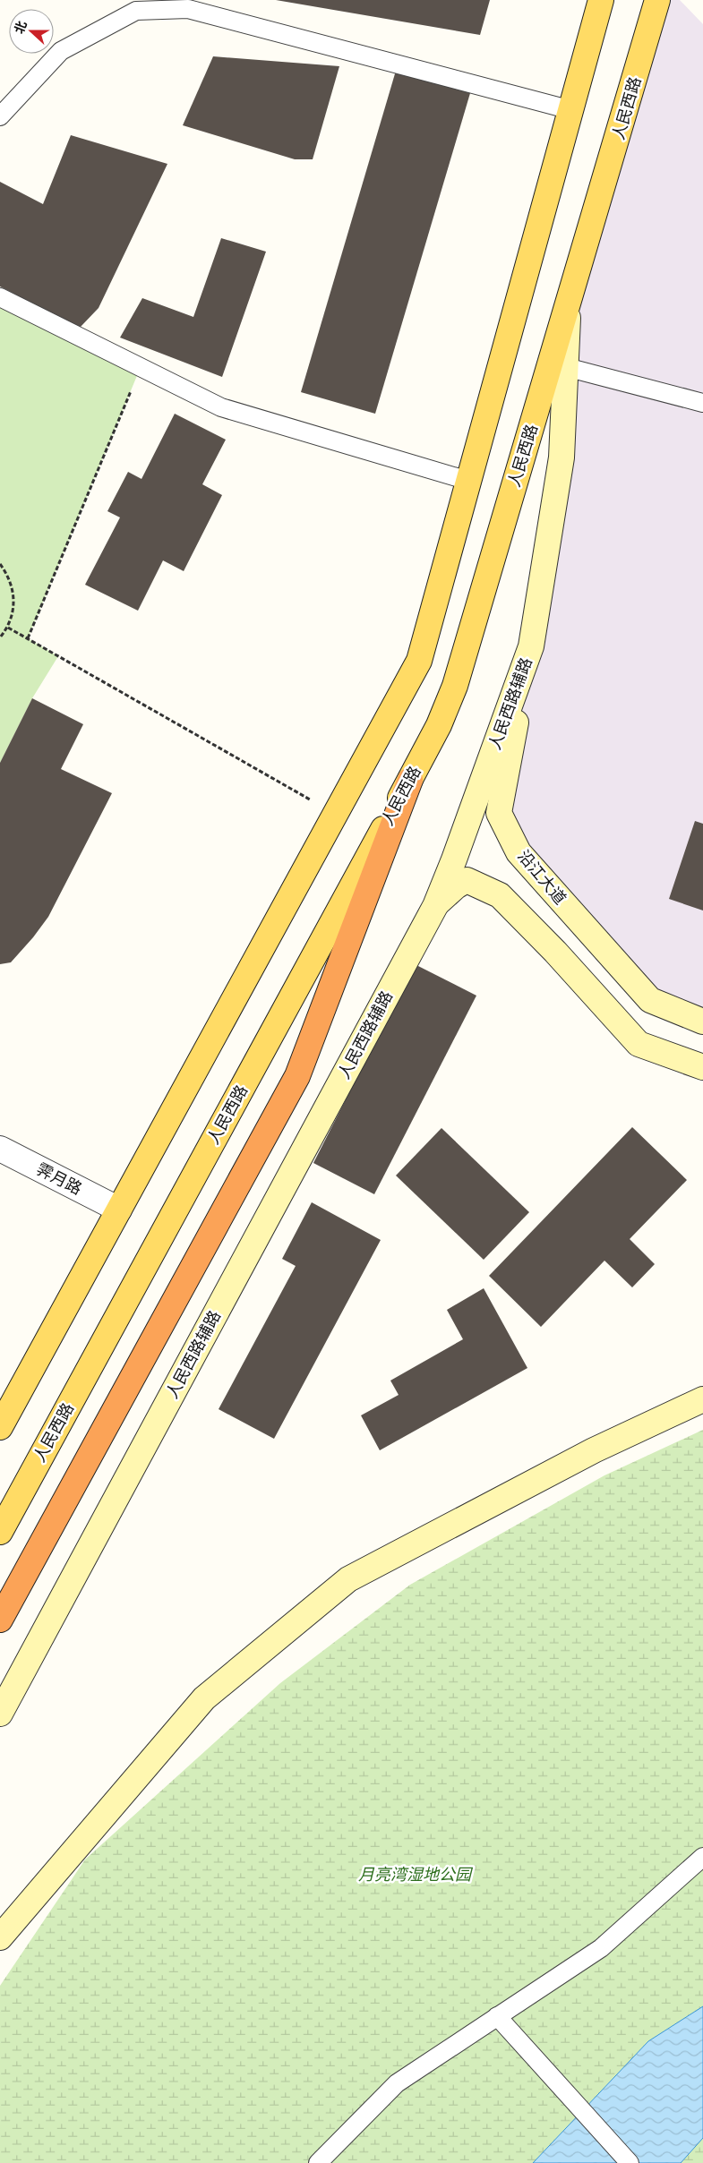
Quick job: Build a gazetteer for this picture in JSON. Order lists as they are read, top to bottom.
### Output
{
  "streets": {
    "main road": ["人民西路"],
    "street": ["人民西路辅路", "沿江大道", "霁月路"]
  },
  "crossings": [
    ["人民西路", "人民西路辅路"],
    ["人民西路辅路", "沿江大道"]
  ],
  "parks": ["月亮湾湿地公园"],
  "north": "left"
}
